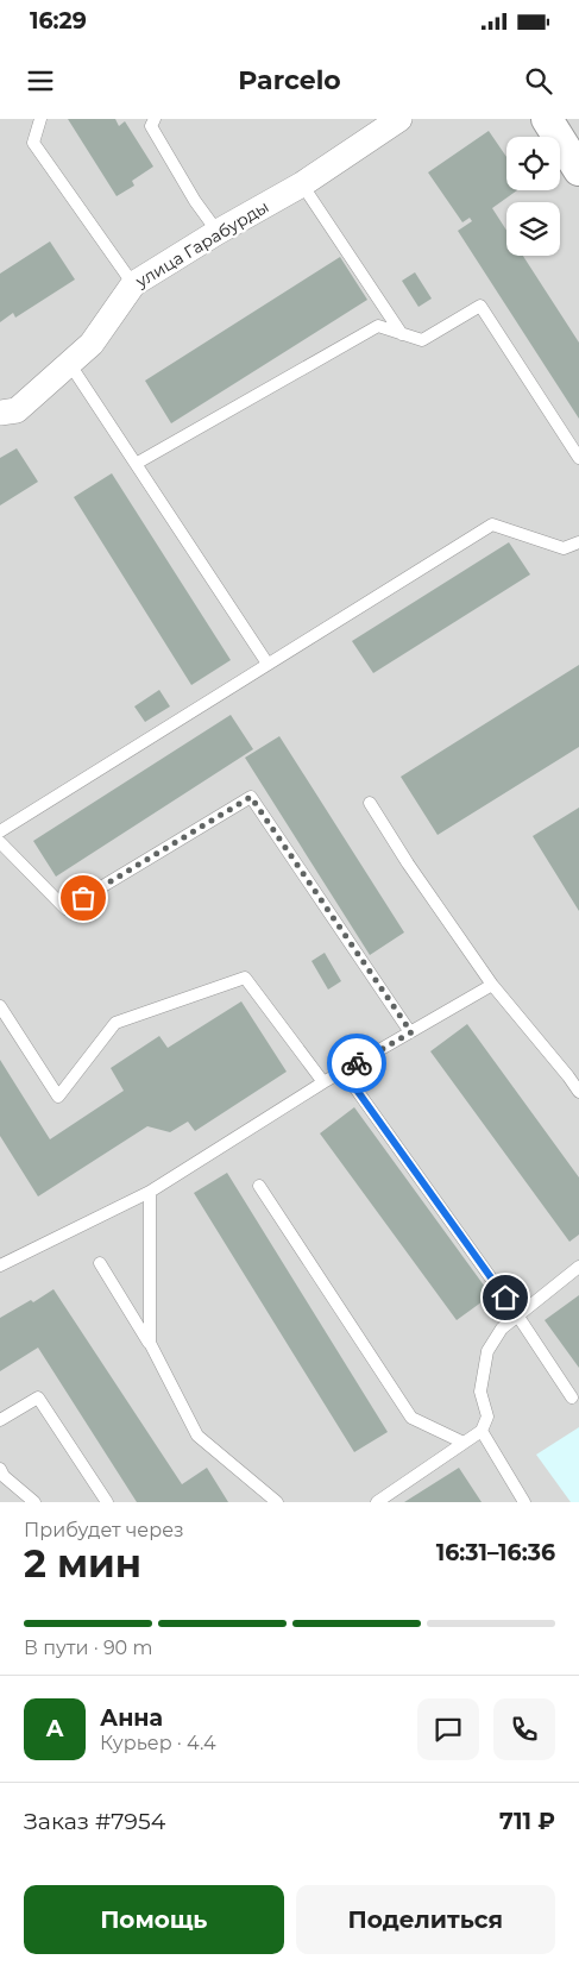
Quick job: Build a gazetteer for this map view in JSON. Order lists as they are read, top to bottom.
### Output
{
  "streets": {
    "street": ["улица Гарабурды"]
  },
  "page": {
    "status": "16:29",
    "header": "Parcelo",
    "heading": ["2 мин", "Прибудет через", "16:31–16:36"],
    "panel": [
      "Анна",
      "Курьер · 4.4",
      "Заказ #7954",
      "711 ₽"
    ],
    "bar": "В пути · 90 m",
    "round": "А",
    "buttons": ["Помощь", "Поделиться"]
  }
}
